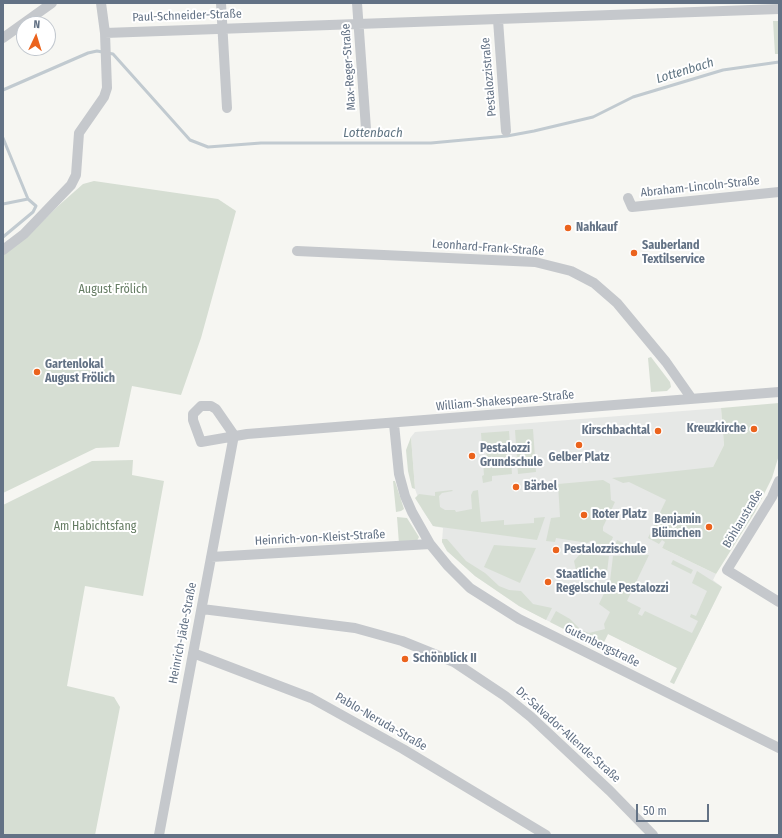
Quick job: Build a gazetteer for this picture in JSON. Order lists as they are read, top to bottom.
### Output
{
  "streets": {
    "street": [
      "Paul-Schneider-Straße",
      "Max-Reger-Straße",
      "Pestalozzistraße",
      "Abraham-Lincoln-Straße",
      "Leonhard-Frank-Straße",
      "William-Shakespeare-Straße",
      "Böhlaustraße",
      "Heinrich-von-Kleist-Straße",
      "Heinrich-Jäde-Straße",
      "Gutenbergstraße",
      "Pablo-Neruda-Straße",
      "Dr.-Salvador-Allende-Straße"
    ]
  },
  "crossings": [
    ["Paul-Schneider-Straße", "Max-Reger-Straße"],
    ["Paul-Schneider-Straße", "Pestalozzistraße"],
    ["Leonhard-Frank-Straße", "William-Shakespeare-Straße"],
    ["William-Shakespeare-Straße", "Heinrich-Jäde-Straße"],
    ["William-Shakespeare-Straße", "Gutenbergstraße"],
    ["Heinrich-von-Kleist-Straße", "Heinrich-Jäde-Straße"],
    ["Heinrich-von-Kleist-Straße", "Gutenbergstraße"],
    ["Heinrich-Jäde-Straße", "Pablo-Neruda-Straße"],
    ["Heinrich-Jäde-Straße", "Dr.-Salvador-Allende-Straße"]
  ],
  "water": ["Lottenbach"],
  "parks": ["August Frölich", "Am Habichtsfang"],
  "places": [
    "Nahkauf",
    "Sauberland Textilservice",
    "Gartenlokal August Frölich",
    "Kreuzkirche",
    "Kirschbachtal",
    "Gelber Platz",
    "Pestalozzi Grundschule",
    "Bärbel",
    "Roter Platz",
    "Benjamin Blümchen",
    "Pestalozzischule",
    "Staatliche Regelschule Pestalozzi",
    "Schönblick II"
  ],
  "scale_bar": "50 m",
  "north": "top"
}
